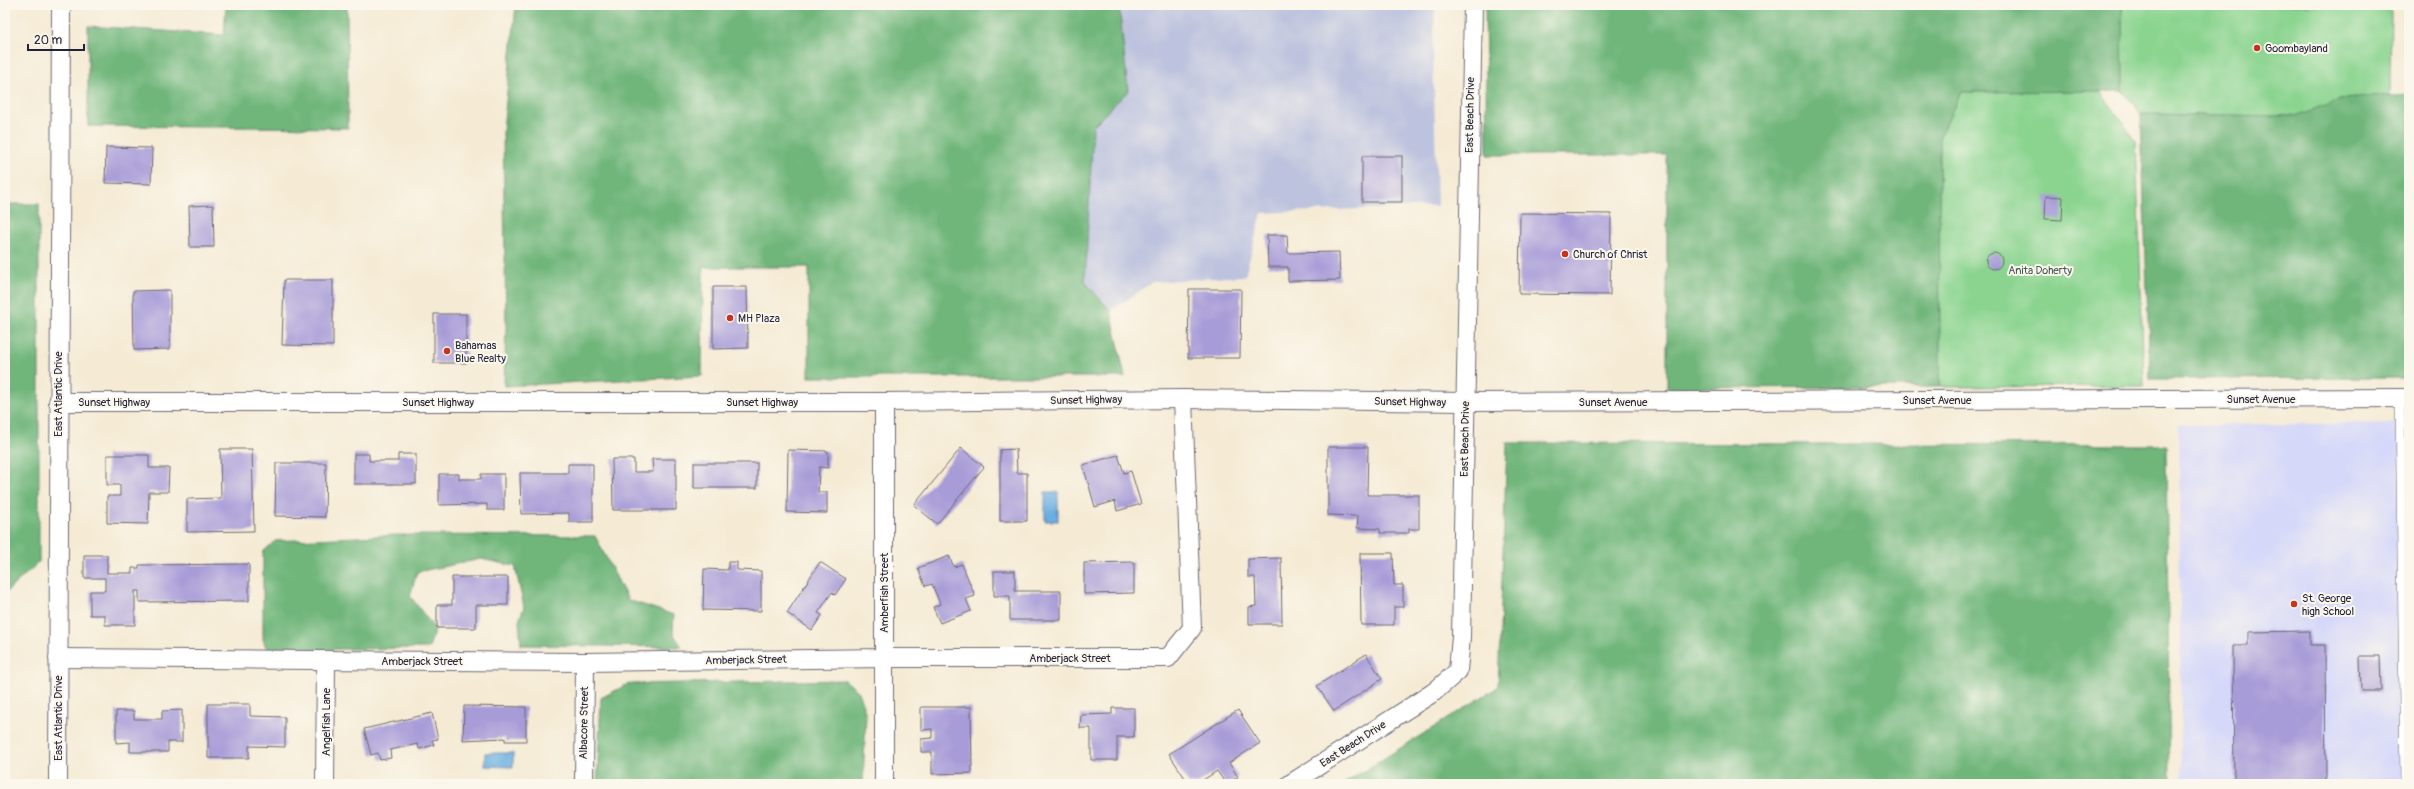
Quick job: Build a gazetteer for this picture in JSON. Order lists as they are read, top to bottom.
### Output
{
  "streets": {
    "street": [
      "East Beach Drive",
      "East Atlantic Drive",
      "Sunset Avenue",
      "Sunset Highway",
      "Amberfish Street",
      "Amberjack Street",
      "Angelfish Lane",
      "Albacore Street"
    ]
  },
  "crossings": [
    ["East Beach Drive", "Sunset Avenue"],
    ["East Beach Drive", "Sunset Highway"],
    ["East Atlantic Drive", "Sunset Highway"],
    ["East Atlantic Drive", "Amberjack Street"],
    ["Sunset Avenue", "Sunset Highway"],
    ["Sunset Highway", "Amberfish Street"],
    ["Sunset Highway", "Amberjack Street"],
    ["Amberfish Street", "Amberjack Street"],
    ["Amberjack Street", "Angelfish Lane"],
    ["Amberjack Street", "Albacore Street"]
  ],
  "parks": ["Anita Doherty"],
  "places": [
    "Goombayland",
    "Church of Christ",
    "MH Plaza",
    "Bahamas Blue Realty",
    "St. George high School"
  ],
  "scale_bar": "20 m"
}
